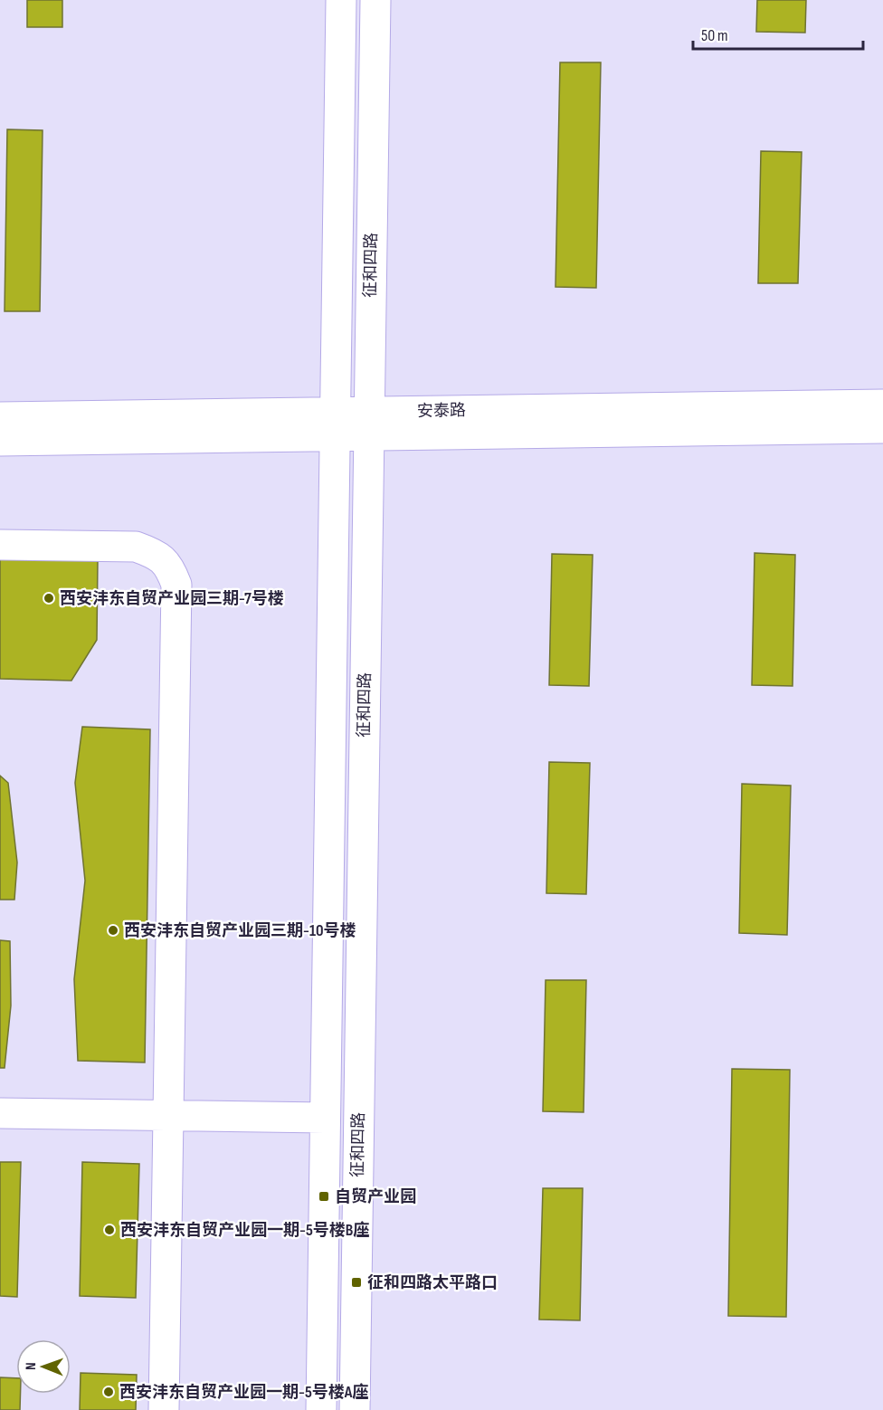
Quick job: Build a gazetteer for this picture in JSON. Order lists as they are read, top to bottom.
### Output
{
  "streets": {
    "street": ["征和四路", "安泰路"]
  },
  "crossings": [
    ["征和四路", "安泰路"]
  ],
  "places": {
    "other": [
      "西安沣东自贸产业园三期-7号楼",
      "西安沣东自贸产业园三期-10号楼",
      "西安沣东自贸产业园一期-5号楼B座",
      "西安沣东自贸产业园一期-5号楼A座"
    ],
    "transit": ["自贸产业园", "征和四路太平路口"]
  },
  "scale_bar": "50 m",
  "north": "left"
}
